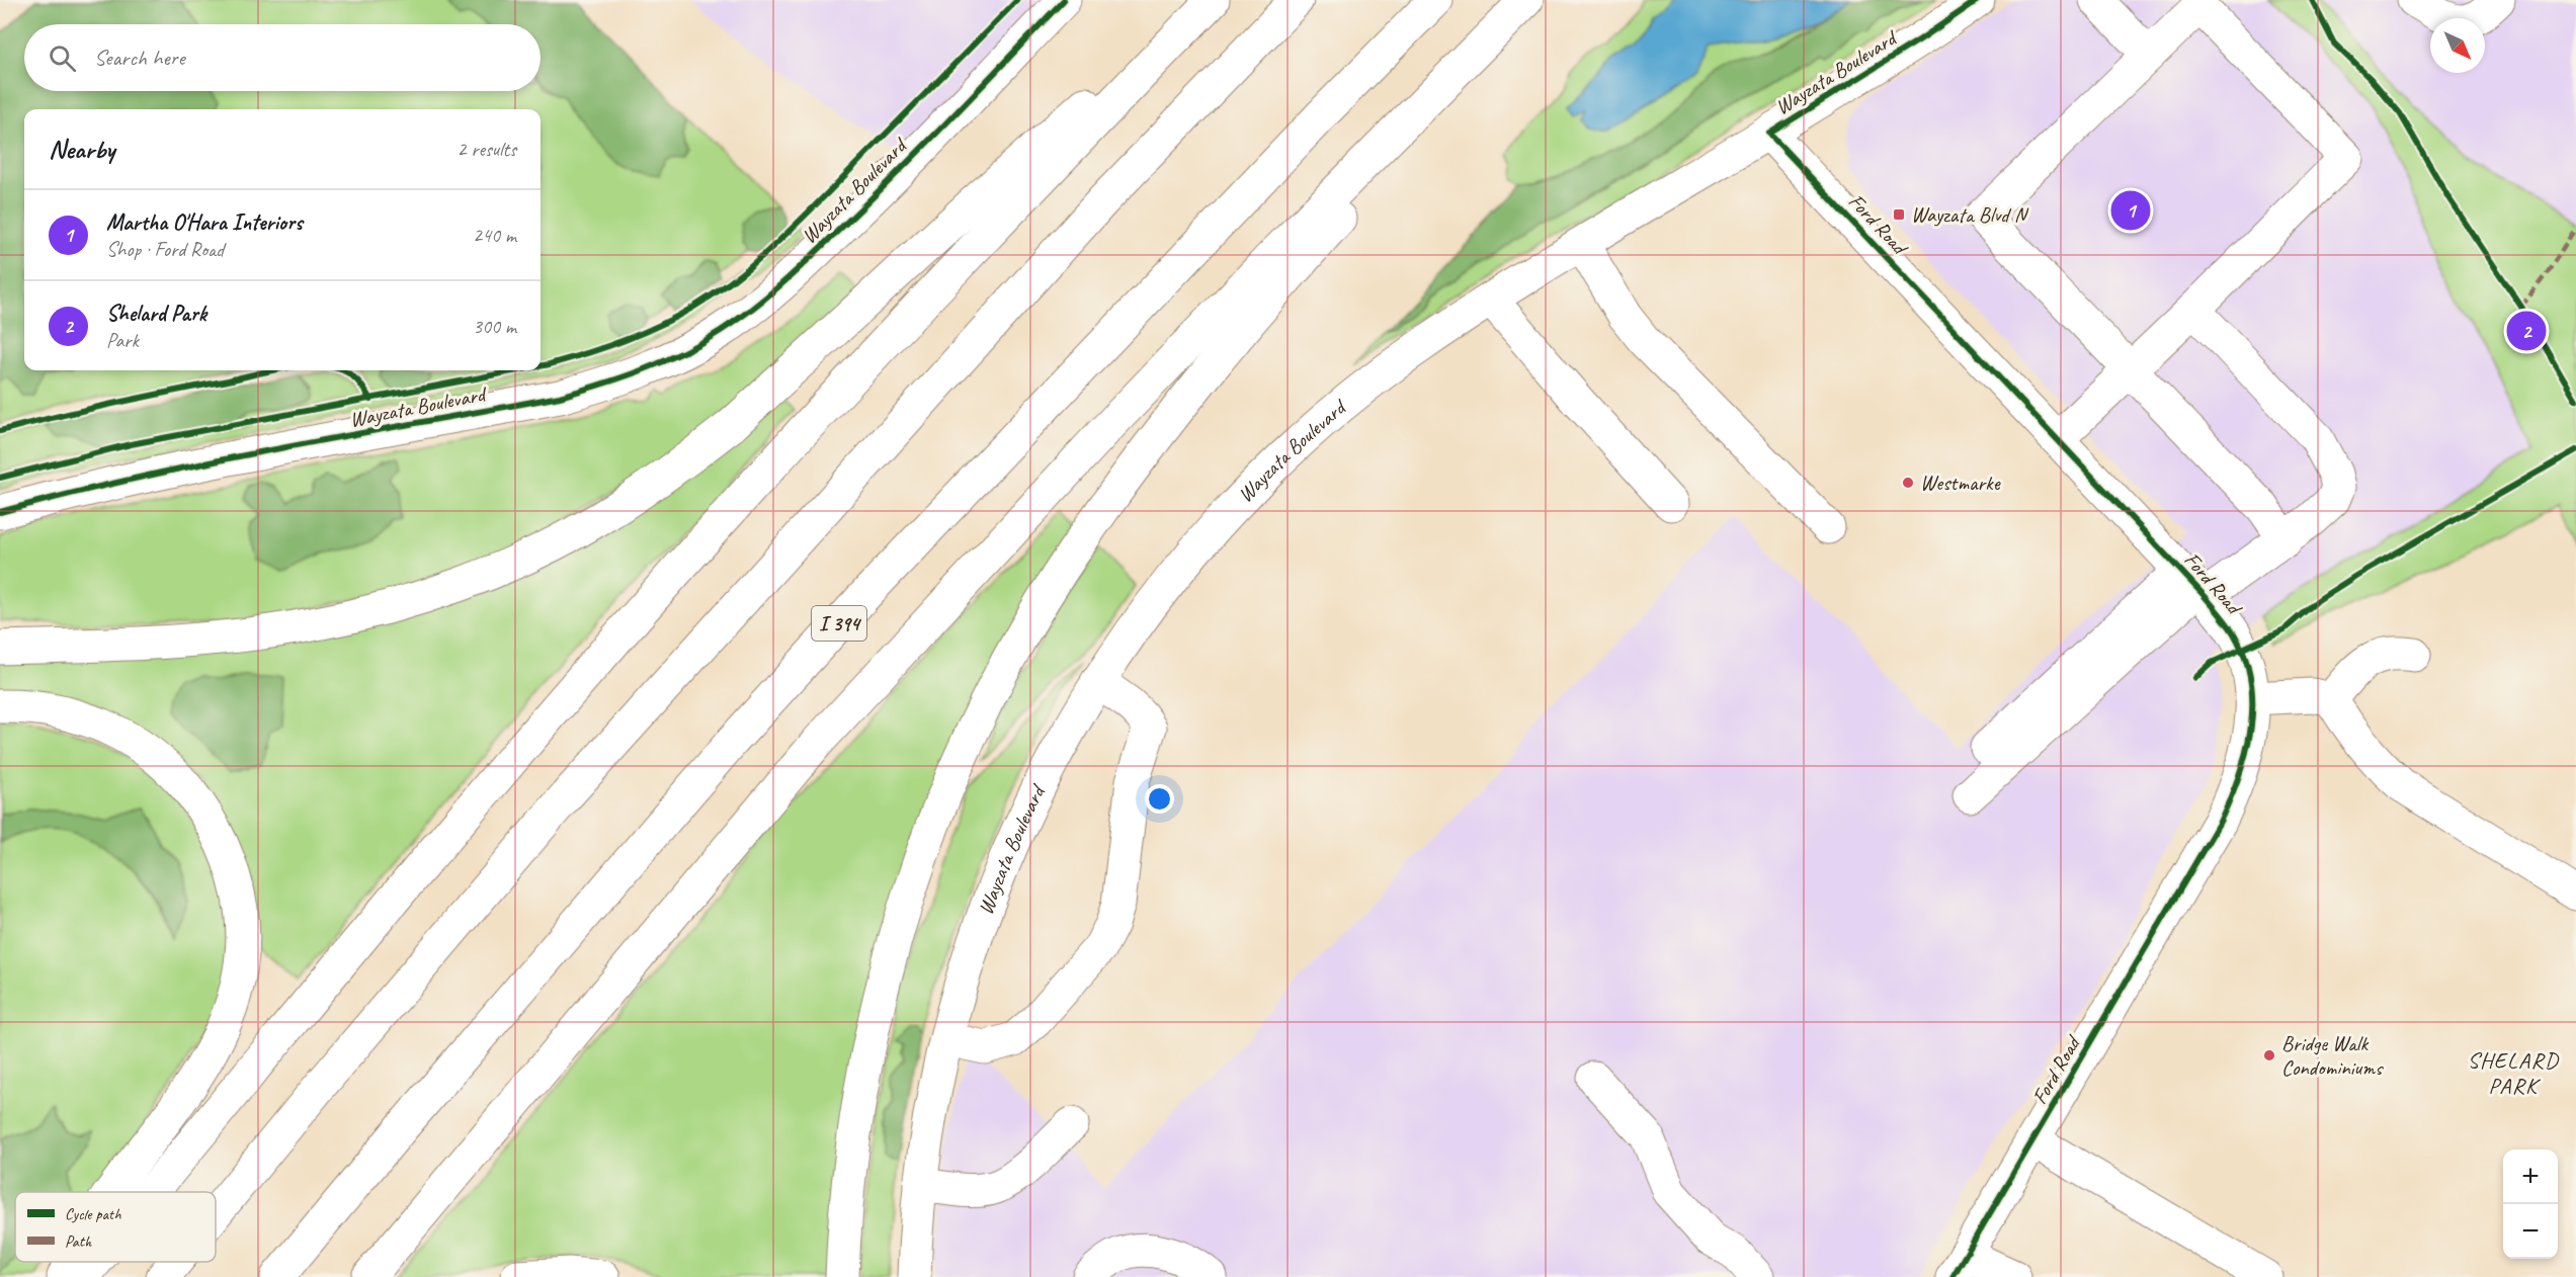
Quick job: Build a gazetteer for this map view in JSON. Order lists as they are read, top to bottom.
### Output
{
  "streets": {
    "main road": ["Wayzata Boulevard", "Ford Road", "I 394"]
  },
  "crossings": [
    ["Wayzata Boulevard", "Ford Road"]
  ],
  "districts": ["SHELARD PARK"],
  "places": {
    "transit": ["Wayzata Blvd N"],
    "other": ["Westmarke", "Bridge Walk Condominiums"]
  },
  "legend": ["Cycle path", "Path"],
  "north": "bottom right",
  "page": {
    "search": "Search here",
    "heading": ["Nearby", "2 results"],
    "pins": ["1", "2"],
    "list": [
      {
        "mark": "1",
        "name": "Martha O'Hara Interiors",
        "note": "Shop · Ford Road",
        "value": "240 m"
      },
      {
        "mark": "2",
        "name": "Shelard Park",
        "note": "Park",
        "value": "300 m"
      }
    ],
    "map_buttons": ["+", "−"]
  }
}
